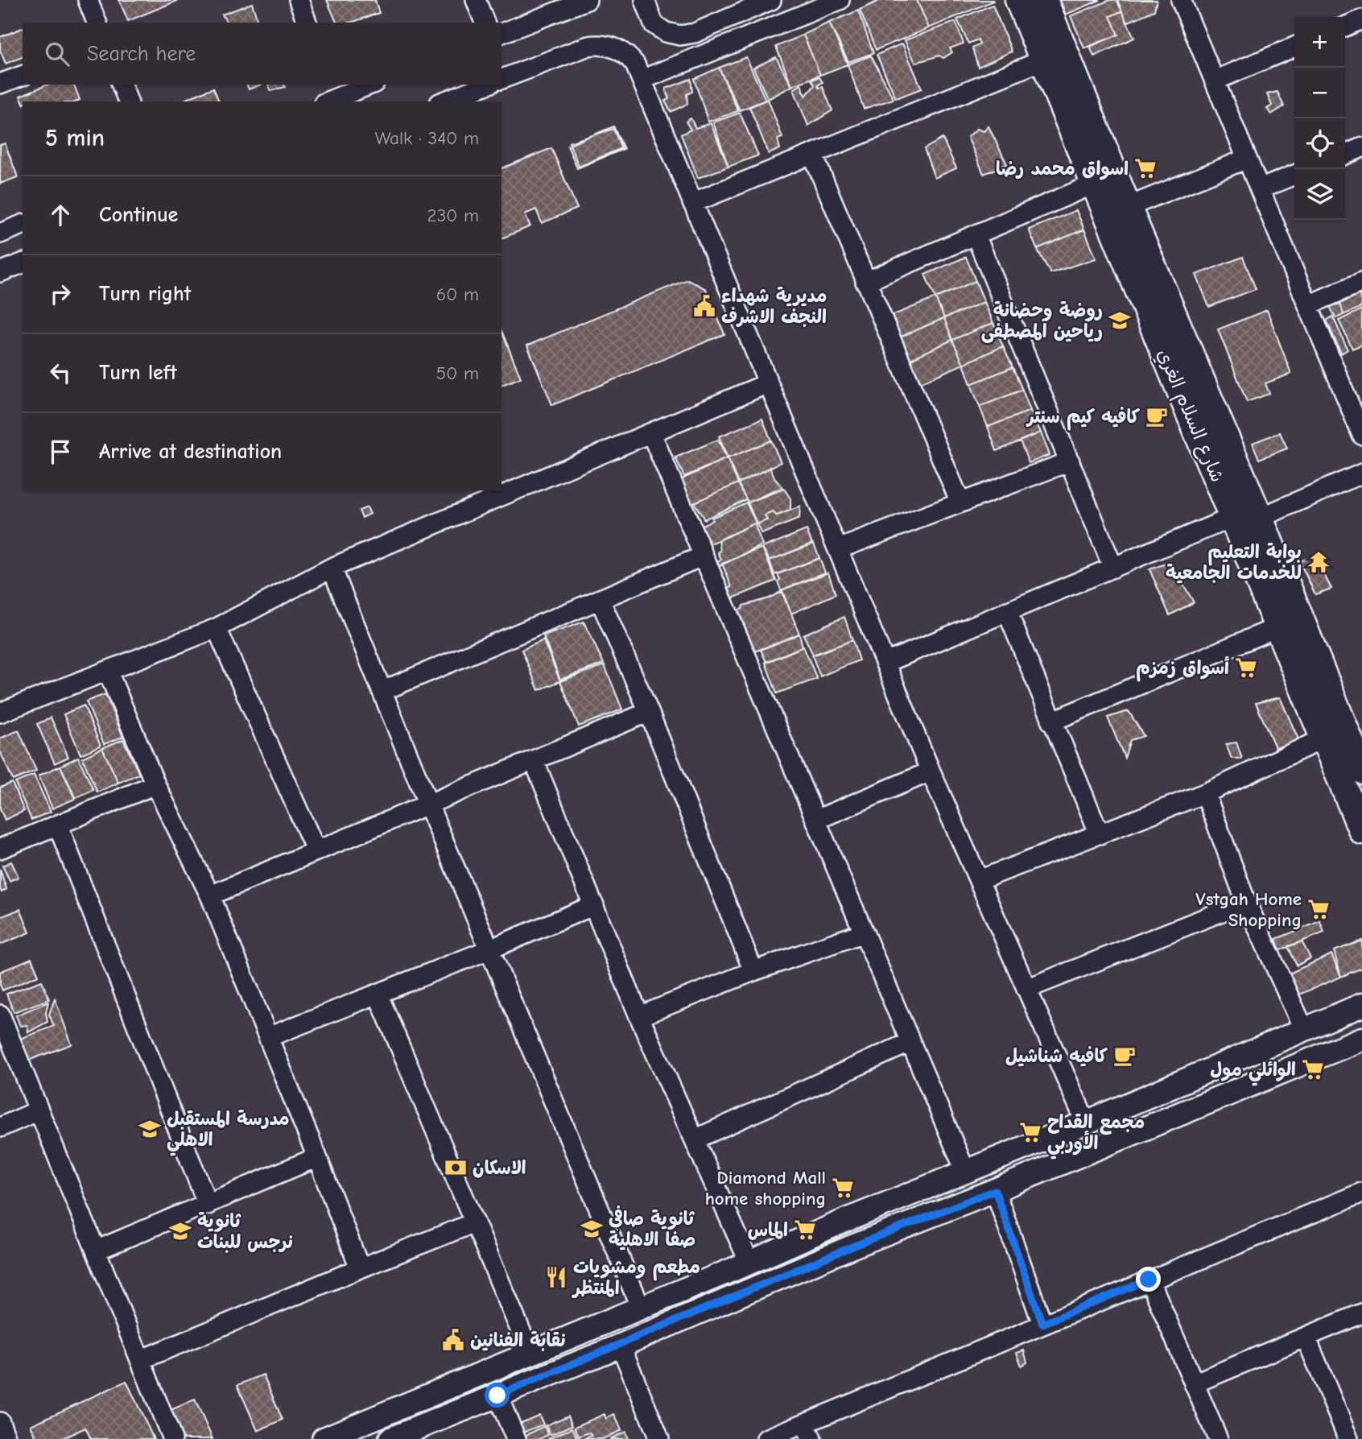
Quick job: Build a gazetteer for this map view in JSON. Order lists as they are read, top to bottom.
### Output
{
  "streets": {
    "main road": ["شارع السلام الغري"]
  },
  "places": {
    "supermarket": [
      "اسواق محمد رضا",
      "أسواق زمزم",
      "Vstgah Home Shopping",
      "الوائلي مول",
      "مجمع القداح الأوربي",
      "Diamond Mall home shopping",
      "الماس"
    ],
    "public building": ["مديرية شهداء النجف الاشرف", "نقابة الفنانين"],
    "school or university": [
      "روضة وحضانة رياحين المصطفى",
      "مدرسة المستقبل الاهلي",
      "ثانوية صافي صفا الاهلية",
      "ثانوية نرجس للبنات"
    ],
    "cafe": ["كافيه كيم سنتر", "كافيه شناشيل"],
    "temple": ["بوابة التعليم للخدمات الجامعية"],
    "bank": ["الاسكان"],
    "restaurant": ["مطعم ومشويات المنتظر"]
  },
  "page": {
    "map_buttons": ["+", "−"],
    "search": "Search here",
    "heading": ["5 min", "Walk · 340 m"],
    "list": [
      ["Continue", "230 m"],
      ["Turn right", "60 m"],
      ["Turn left", "50 m"],
      "Arrive at destination"
    ]
  }
}
